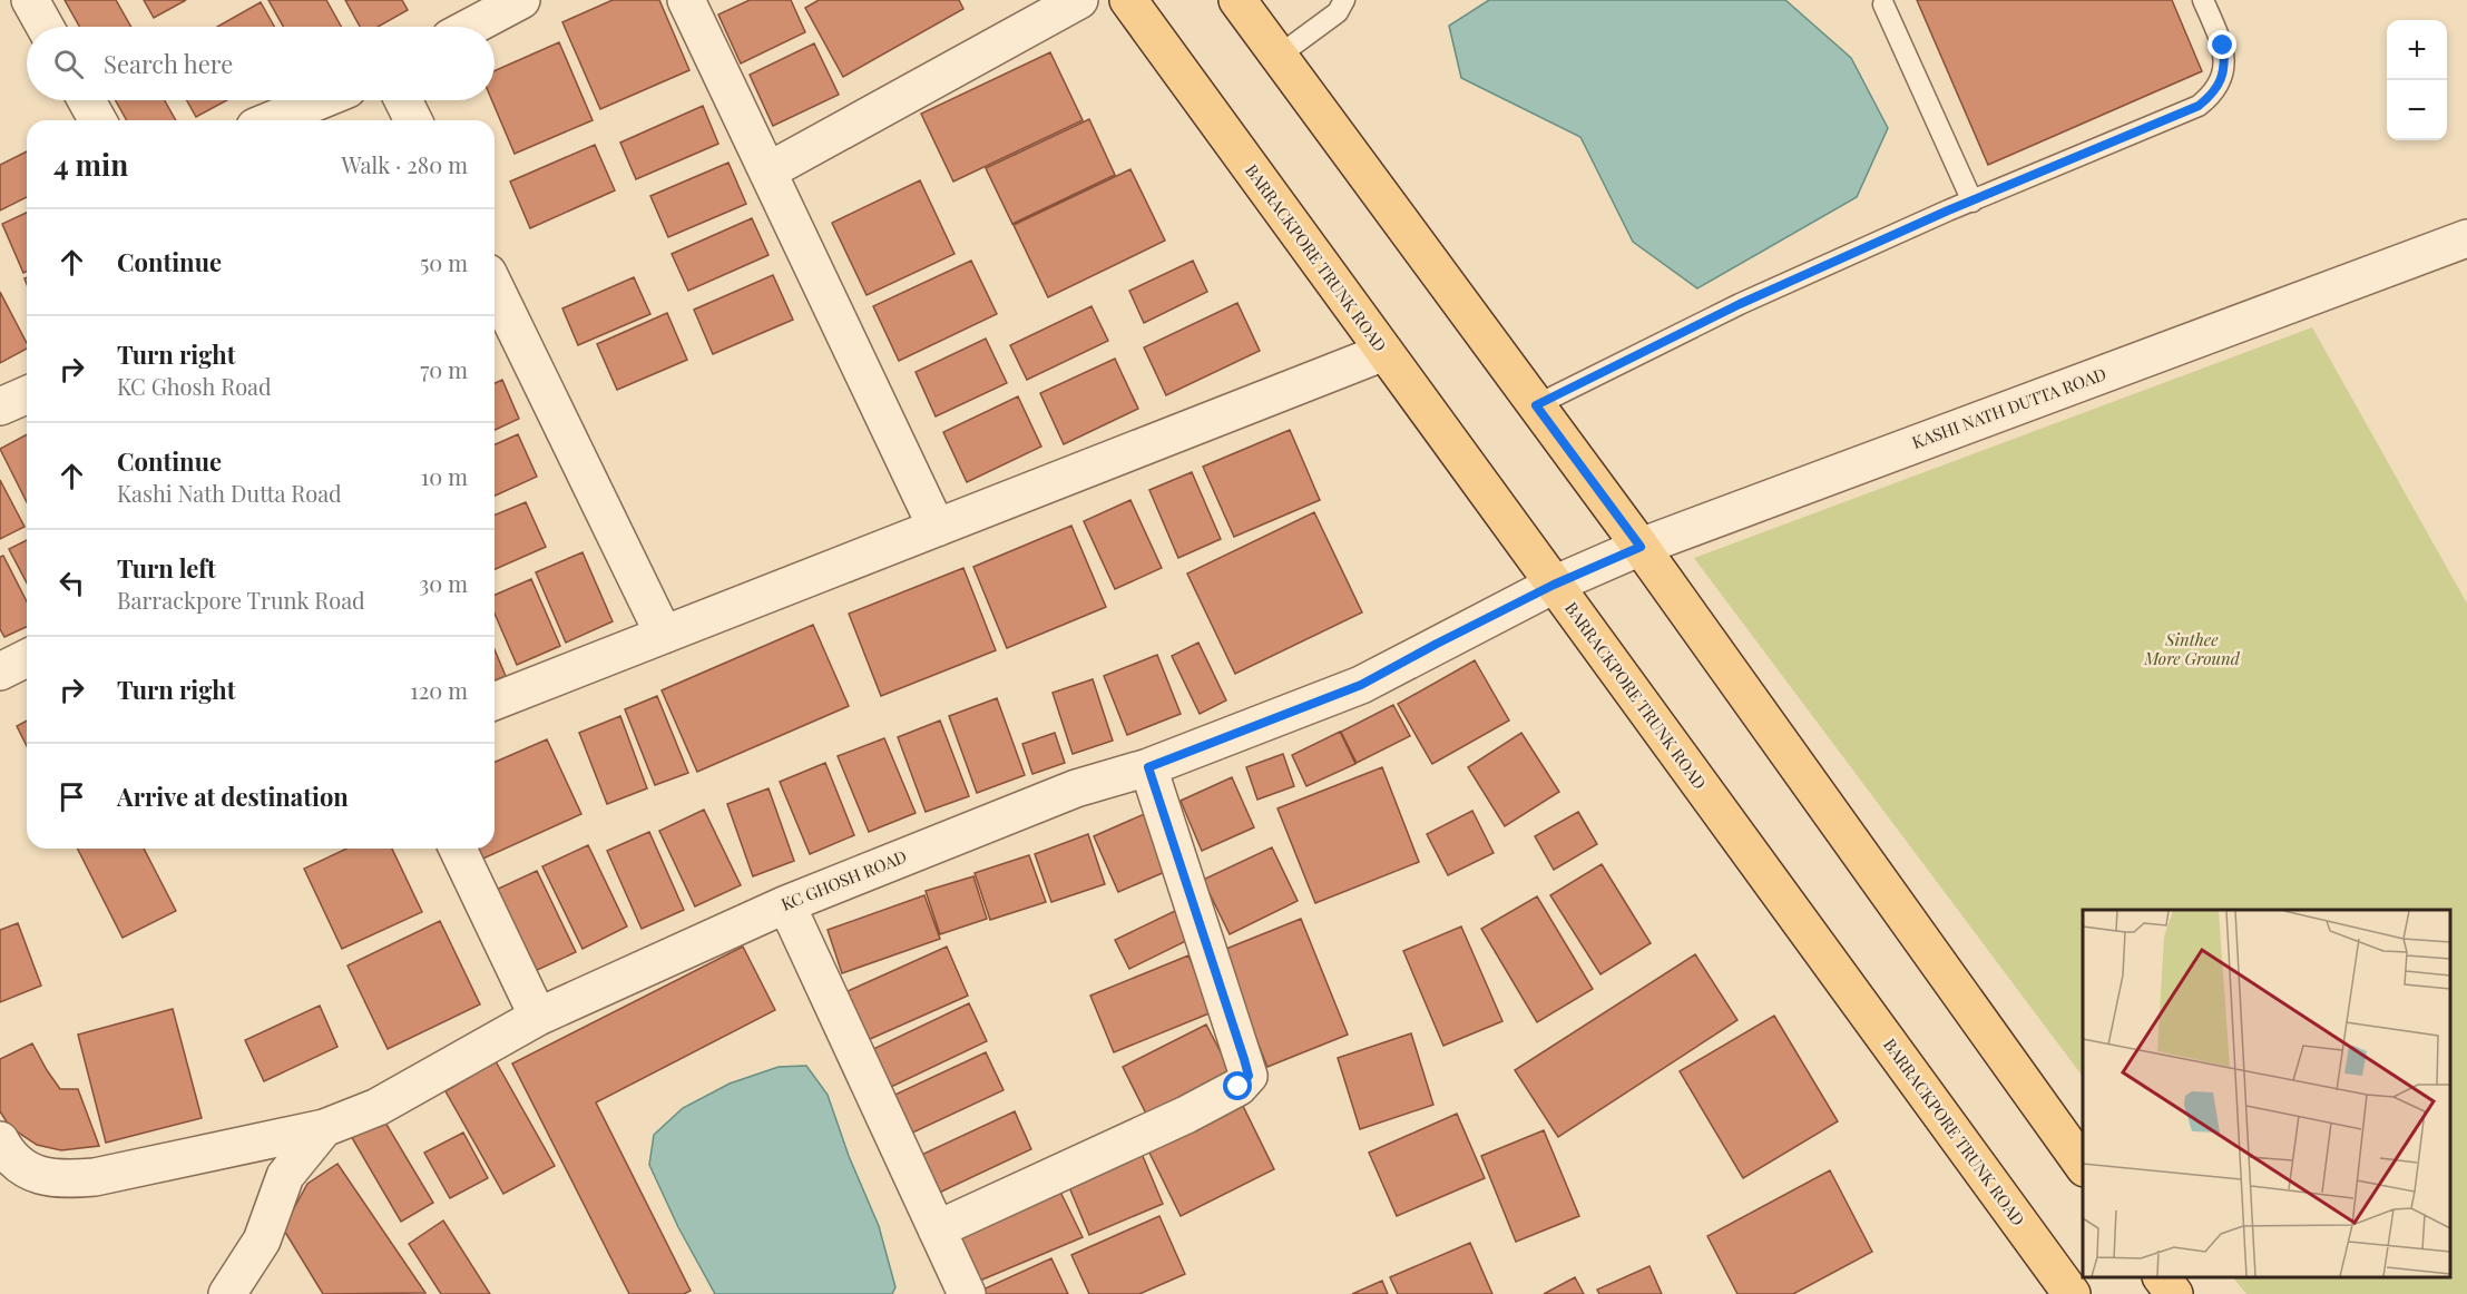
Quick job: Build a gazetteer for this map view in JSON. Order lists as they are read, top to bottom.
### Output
{
  "streets": {
    "main road": ["BARRACKPORE TRUNK ROAD"],
    "street": ["KASHI NATH DUTTA ROAD", "KC GHOSH ROAD"]
  },
  "crossings": [
    ["BARRACKPORE TRUNK ROAD", "KASHI NATH DUTTA ROAD"],
    ["BARRACKPORE TRUNK ROAD", "KC GHOSH ROAD"],
    ["KASHI NATH DUTTA ROAD", "KC GHOSH ROAD"]
  ],
  "parks": ["Sinthee More Ground"],
  "page": {
    "map_buttons": ["+", "−"],
    "search": "Search here",
    "heading": ["4 min", "Walk · 280 m"],
    "list": [
      ["Continue", "50 m"],
      ["Turn right", "KC Ghosh Road", "70 m"],
      ["Continue", "Kashi Nath Dutta Road", "10 m"],
      ["Turn left", "Barrackpore Trunk Road", "30 m"],
      ["Turn right", "120 m"],
      "Arrive at destination"
    ]
  }
}
